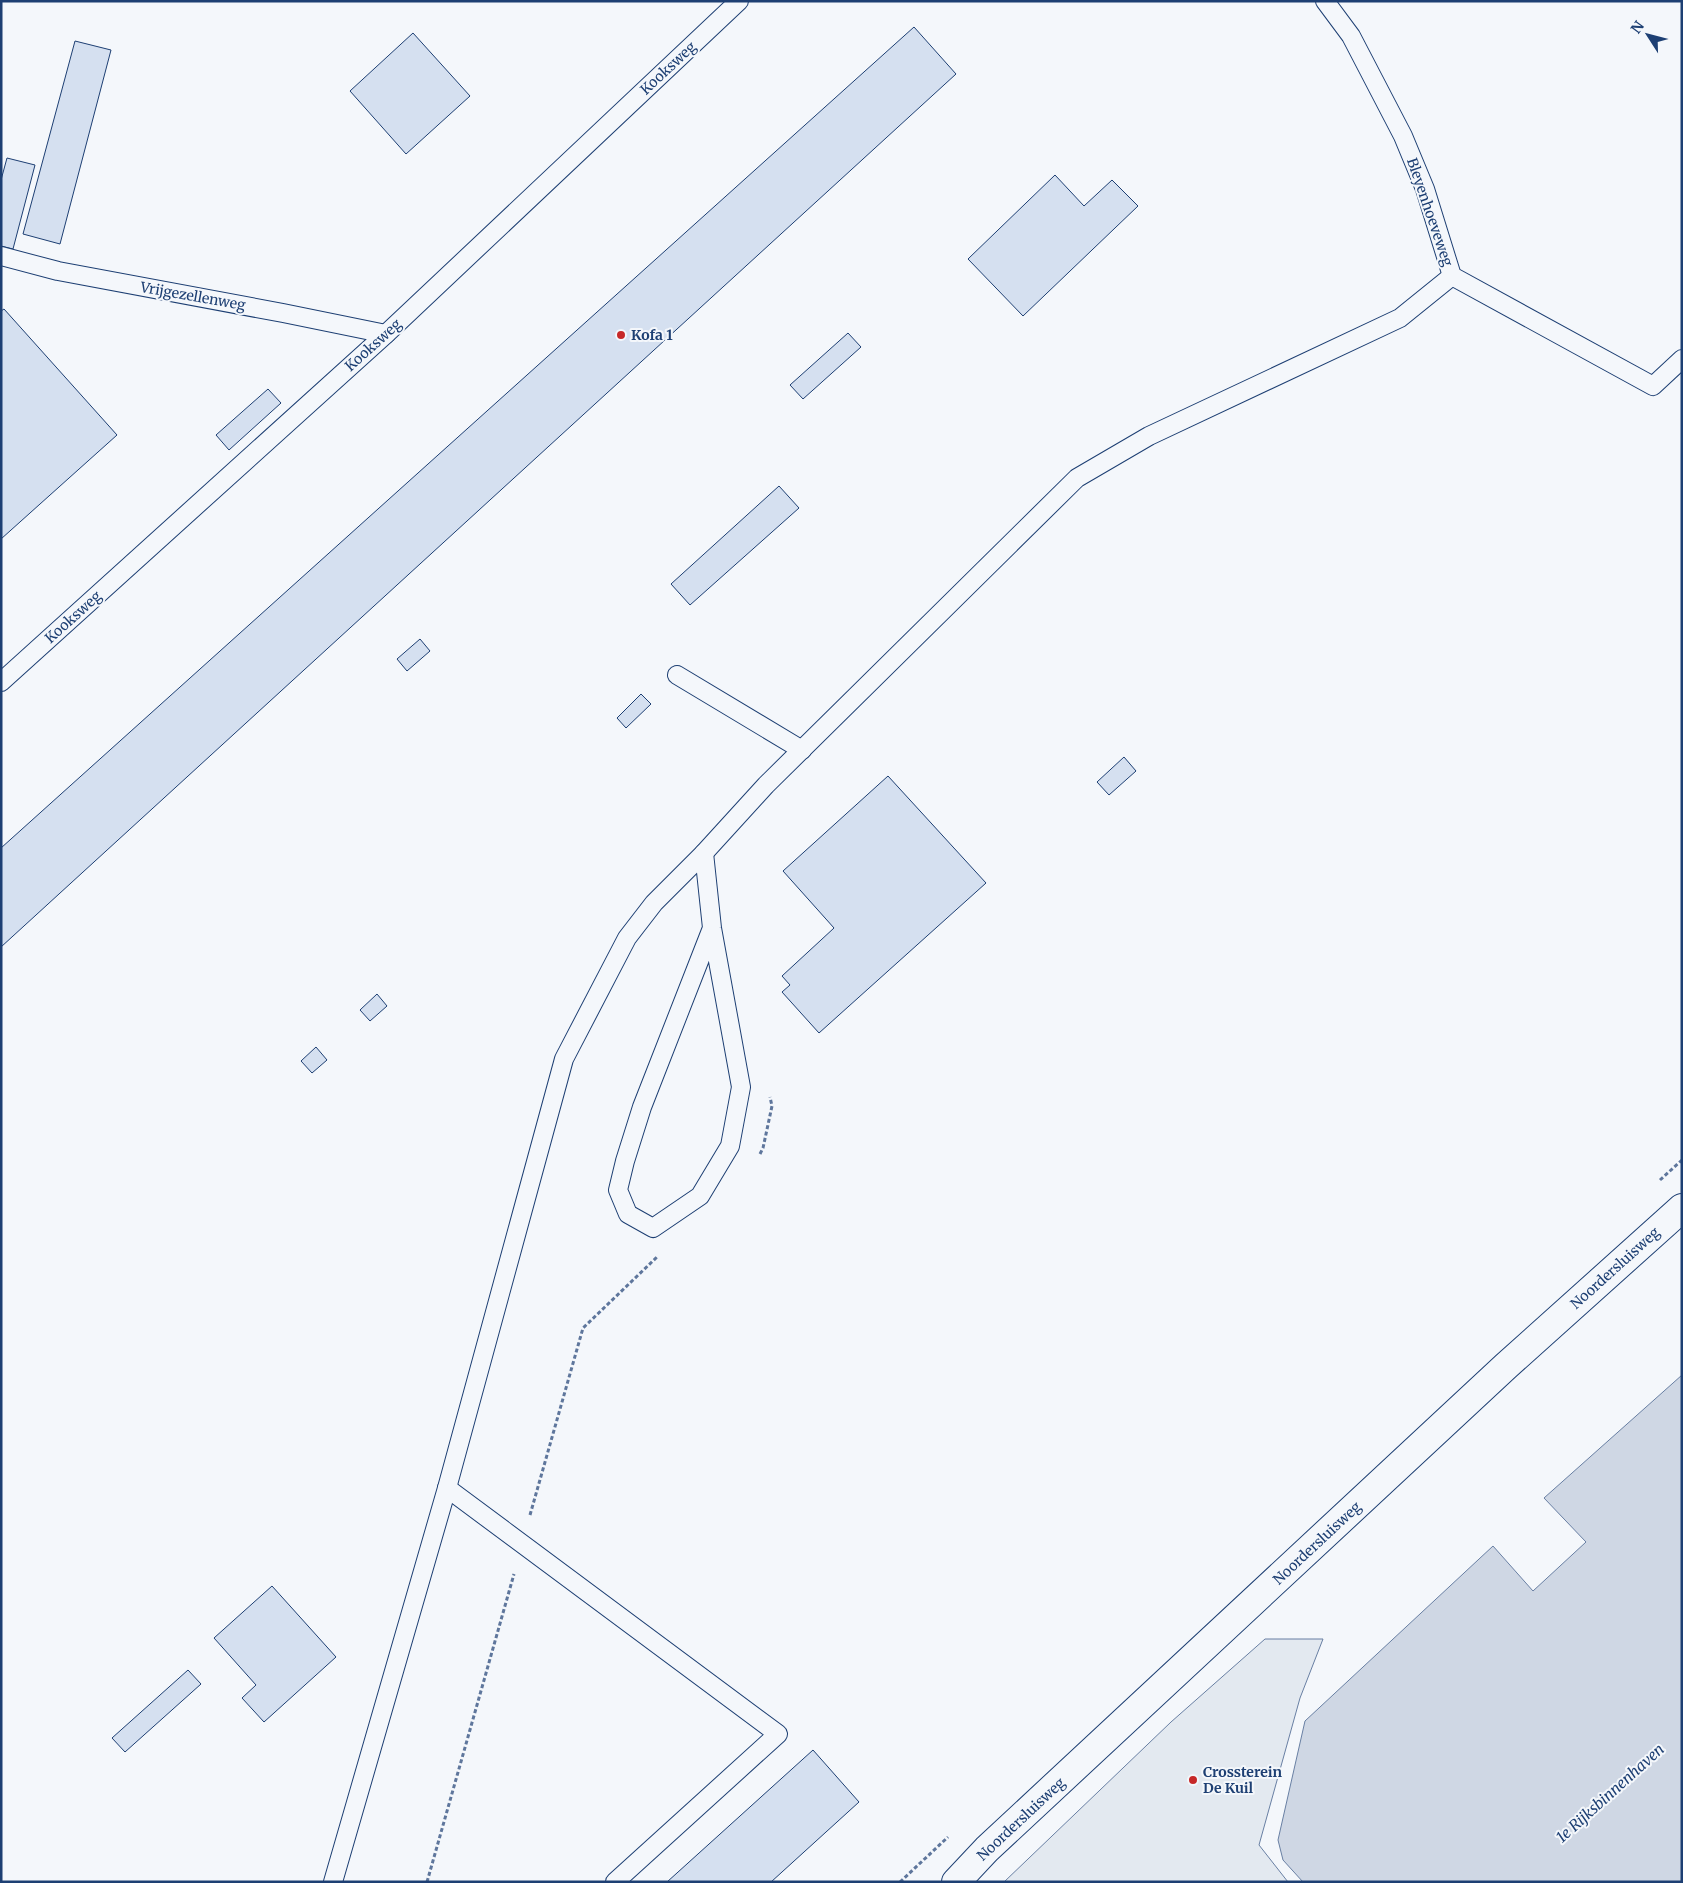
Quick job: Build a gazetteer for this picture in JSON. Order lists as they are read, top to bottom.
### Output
{
  "streets": {
    "street": ["Noordersluisweg"],
    "lane": ["Kooksweg", "Bleyenhoeveweg", "Vrijgezellenweg"]
  },
  "crossings": [
    ["Kooksweg", "Vrijgezellenweg"]
  ],
  "water": ["1e Rijksbinnenhaven"],
  "places": ["Kofa 1", "Crossterein De Kuil"],
  "north": "top left"
}
